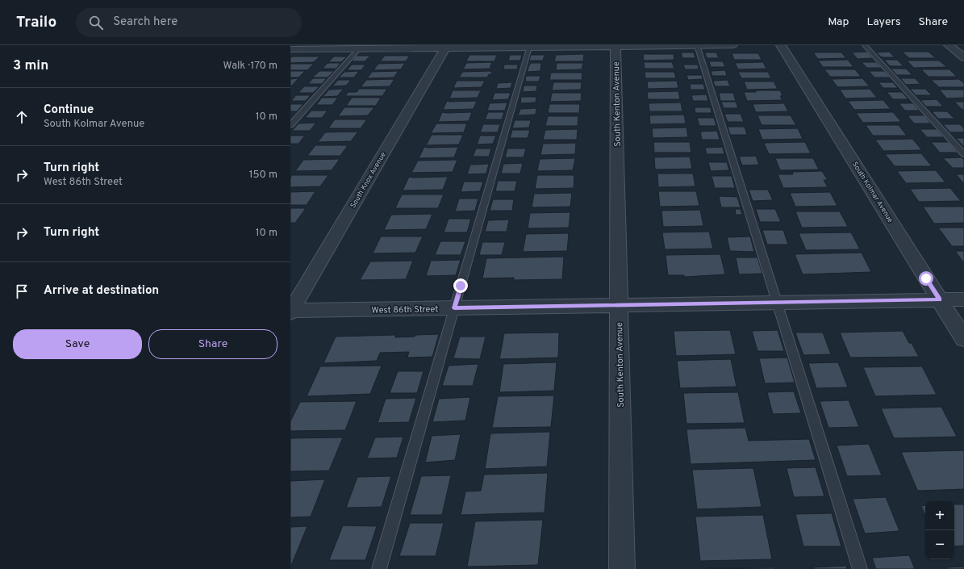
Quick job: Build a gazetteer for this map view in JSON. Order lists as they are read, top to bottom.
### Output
{
  "streets": {
    "street": [
      "South Kenton Avenue",
      "South Knox Avenue",
      "South Kolmar Avenue",
      "West 86th Street"
    ]
  },
  "crossings": [
    ["South Kenton Avenue", "West 86th Street"],
    ["South Knox Avenue", "West 86th Street"],
    ["South Kolmar Avenue", "West 86th Street"]
  ],
  "page": {
    "header": "Trailo",
    "search": "Search here",
    "nav": ["Map", "Layers", "Share"],
    "heading": ["3 min", "Walk · 170 m"],
    "list": [
      ["Continue", "South Kolmar Avenue", "10 m"],
      ["Turn right", "West 86th Street", "150 m"],
      ["Turn right", "10 m"],
      "Arrive at destination"
    ],
    "buttons": ["Save", "Share"],
    "map_buttons": ["+", "−"]
  }
}
